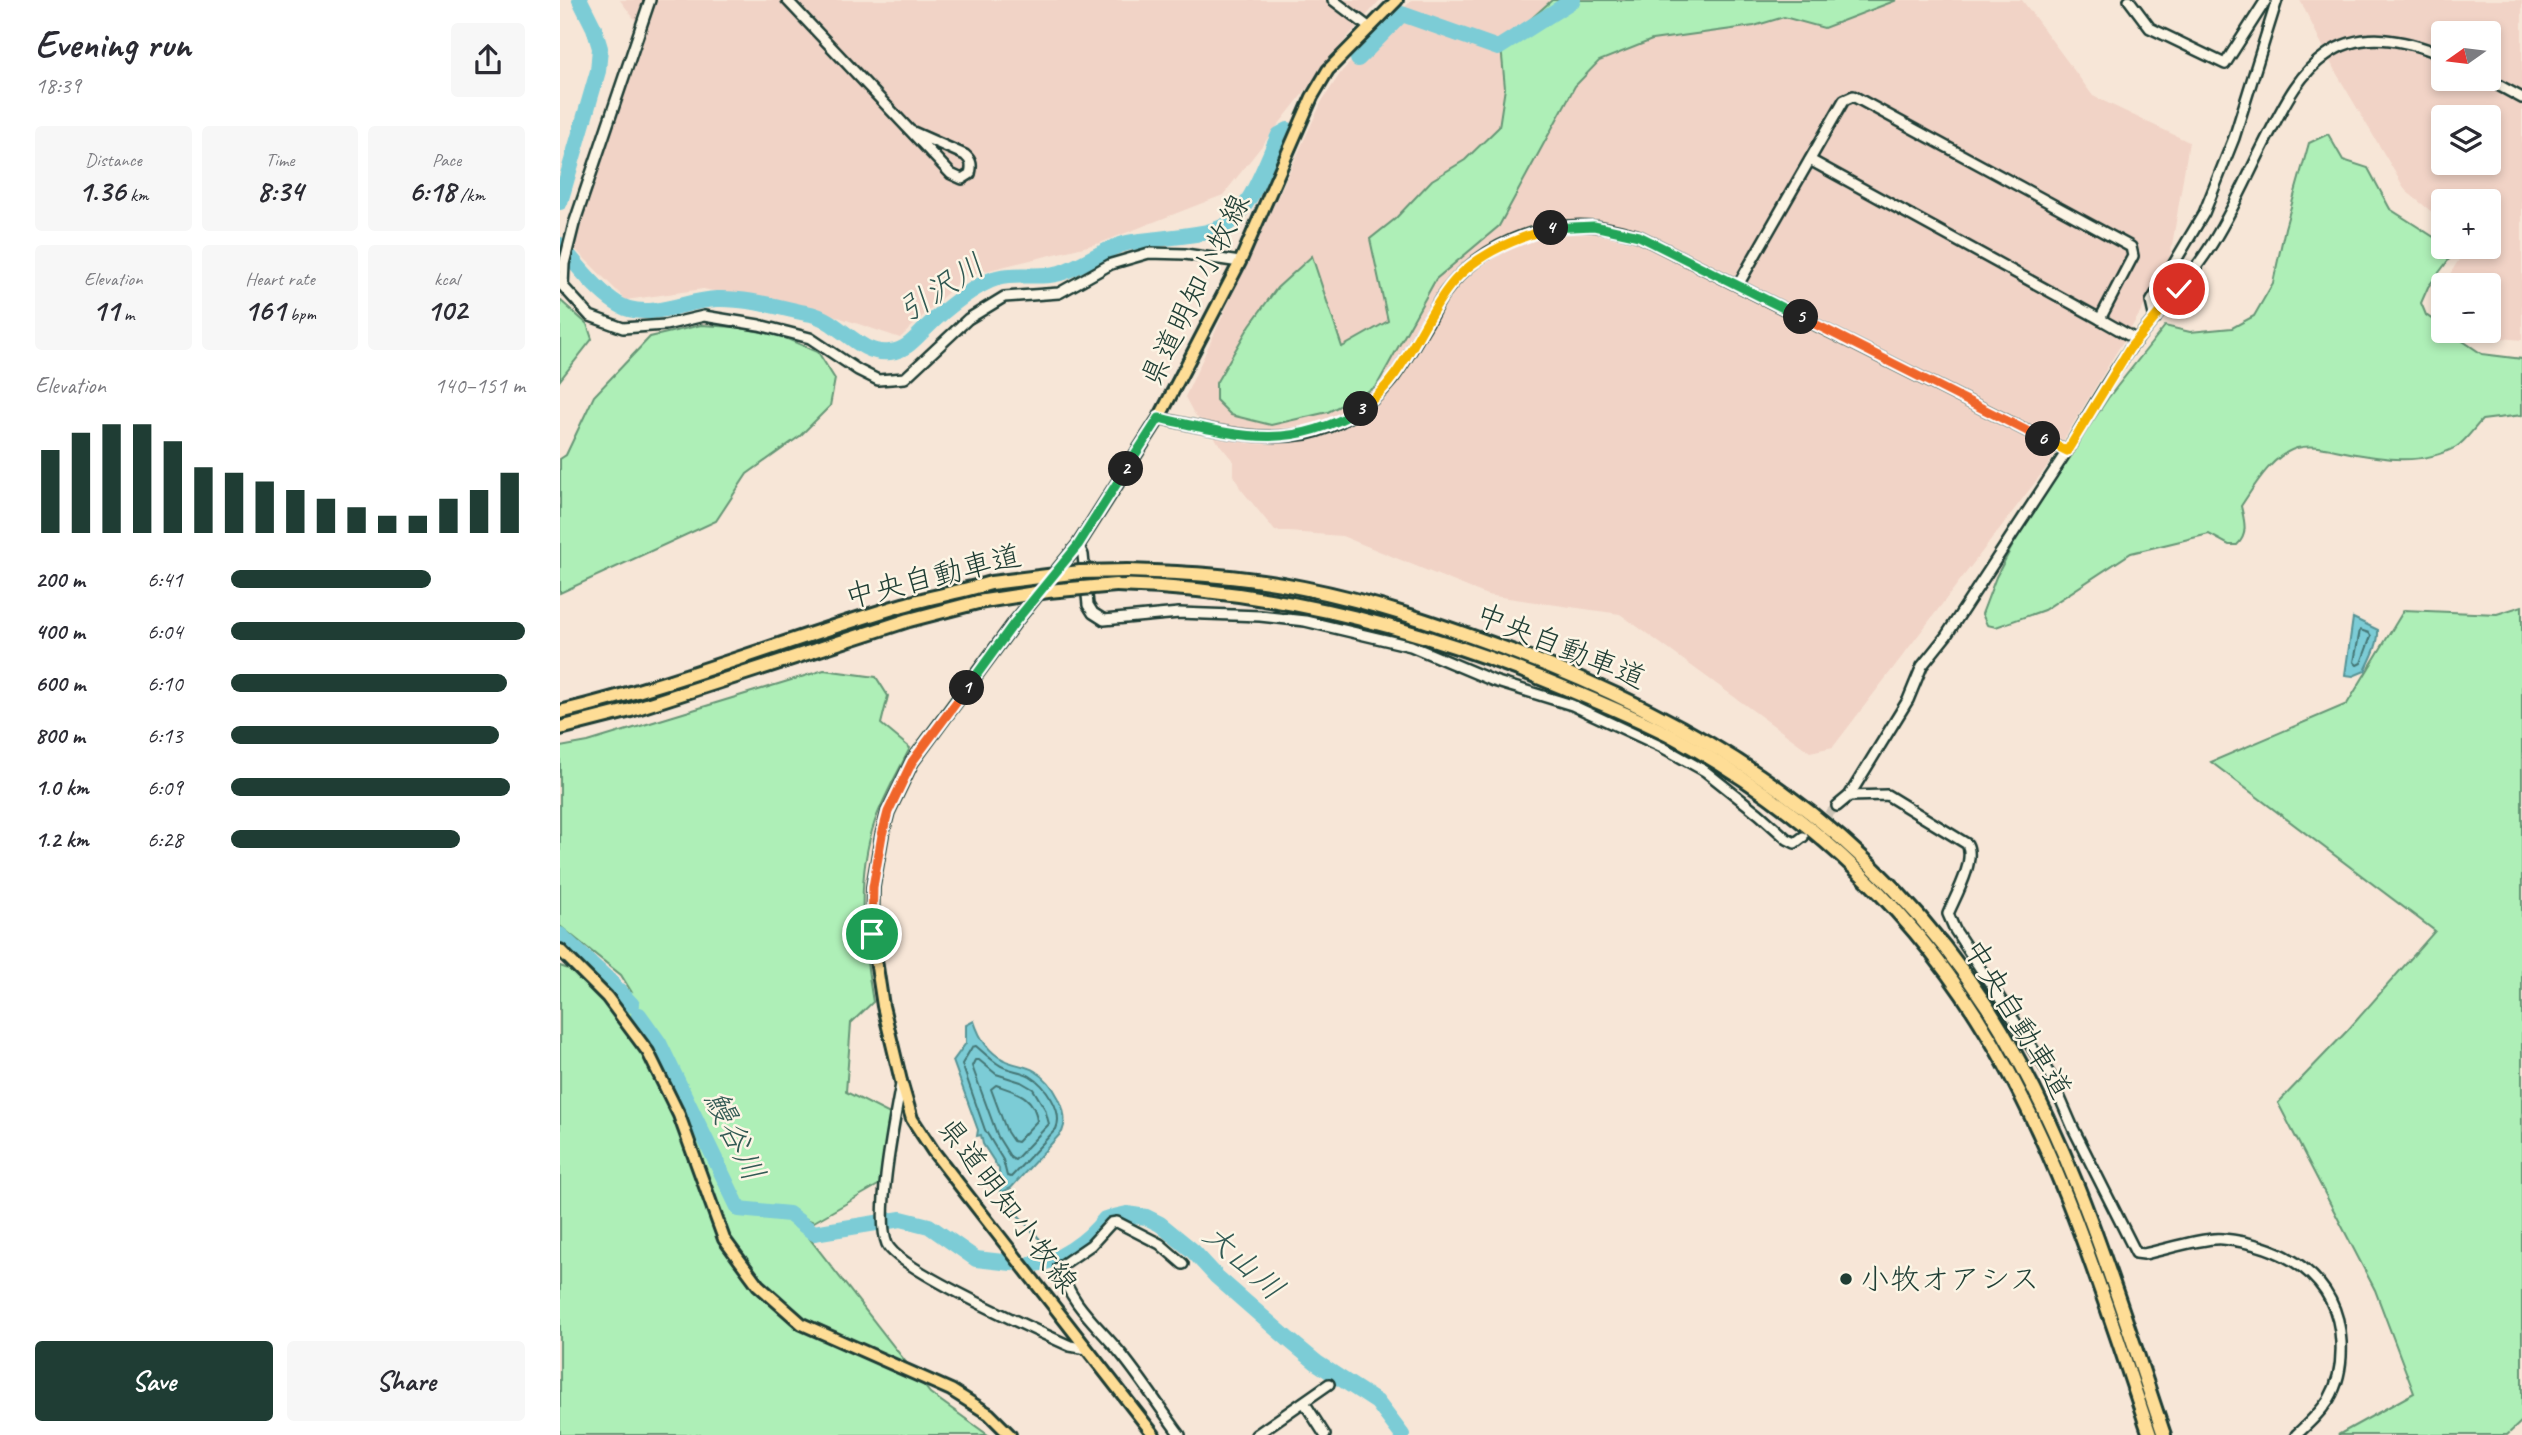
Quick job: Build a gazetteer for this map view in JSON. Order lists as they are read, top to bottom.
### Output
{
  "streets": {
    "highway": ["中央自動車道"],
    "main road": ["県道明知小牧線"]
  },
  "water": ["引沢川", "鰻谷川", "大山川"],
  "places": ["小牧オアシス"],
  "north": "left",
  "page": {
    "heading": ["Evening run", "18:39"],
    "map_buttons": ["+", "−"],
    "stats": [
      ["Distance", "1.36 km"],
      ["Time", "8:34"],
      ["Pace", "6:18 /km"],
      ["Elevation", "11 m"],
      ["Heart rate", "161 bpm"],
      ["kcal", "102"]
    ],
    "pins": [
      "4",
      "5",
      "3",
      "6",
      "2",
      "1"
    ],
    "chart": ["Elevation", "140–151 m"],
    "list": [
      {
        "name": "200 m",
        "note": "6:41"
      },
      {
        "name": "400 m",
        "note": "6:04"
      },
      {
        "name": "600 m",
        "note": "6:10"
      },
      {
        "name": "800 m",
        "note": "6:13"
      },
      {
        "name": "1.0 km",
        "note": "6:09"
      },
      {
        "name": "1.2 km",
        "note": "6:28"
      }
    ],
    "buttons": ["Save", "Share"]
  }
}
